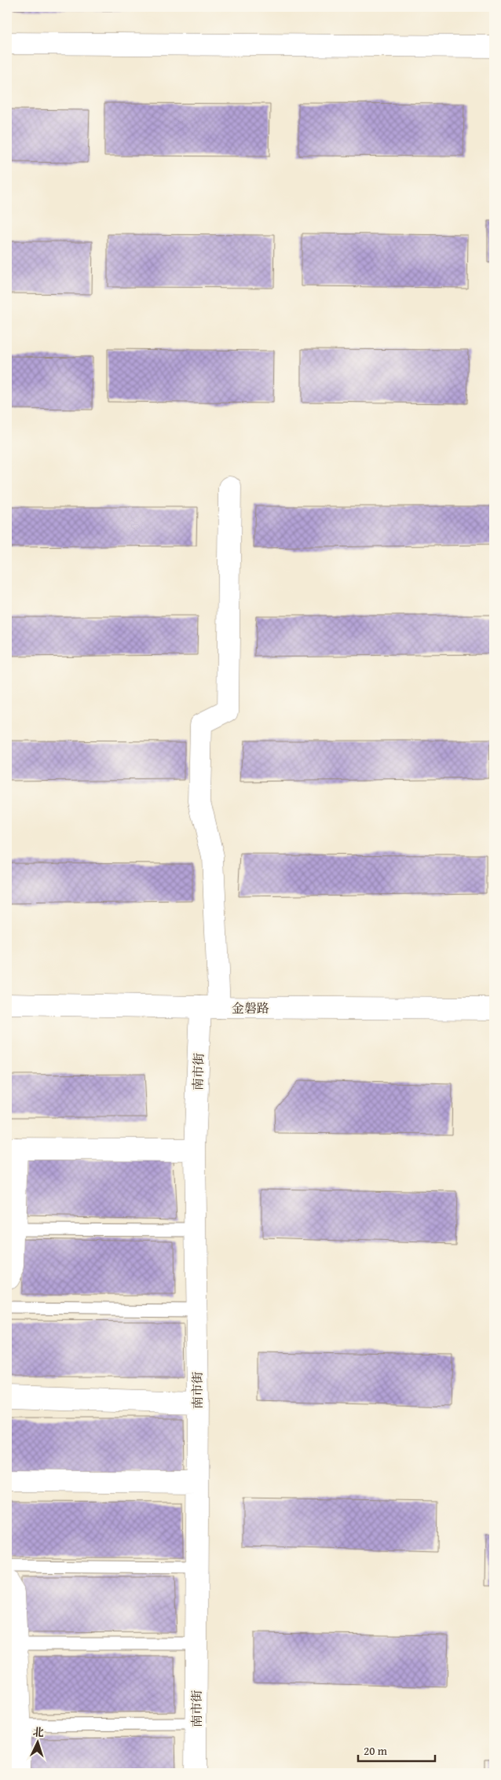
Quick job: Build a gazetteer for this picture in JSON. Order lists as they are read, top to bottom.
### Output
{
  "streets": {
    "street": ["金磐路", "南市街"]
  },
  "crossings": [
    ["金磐路", "南市街"]
  ],
  "scale_bar": "20 m",
  "north": "top"
}
